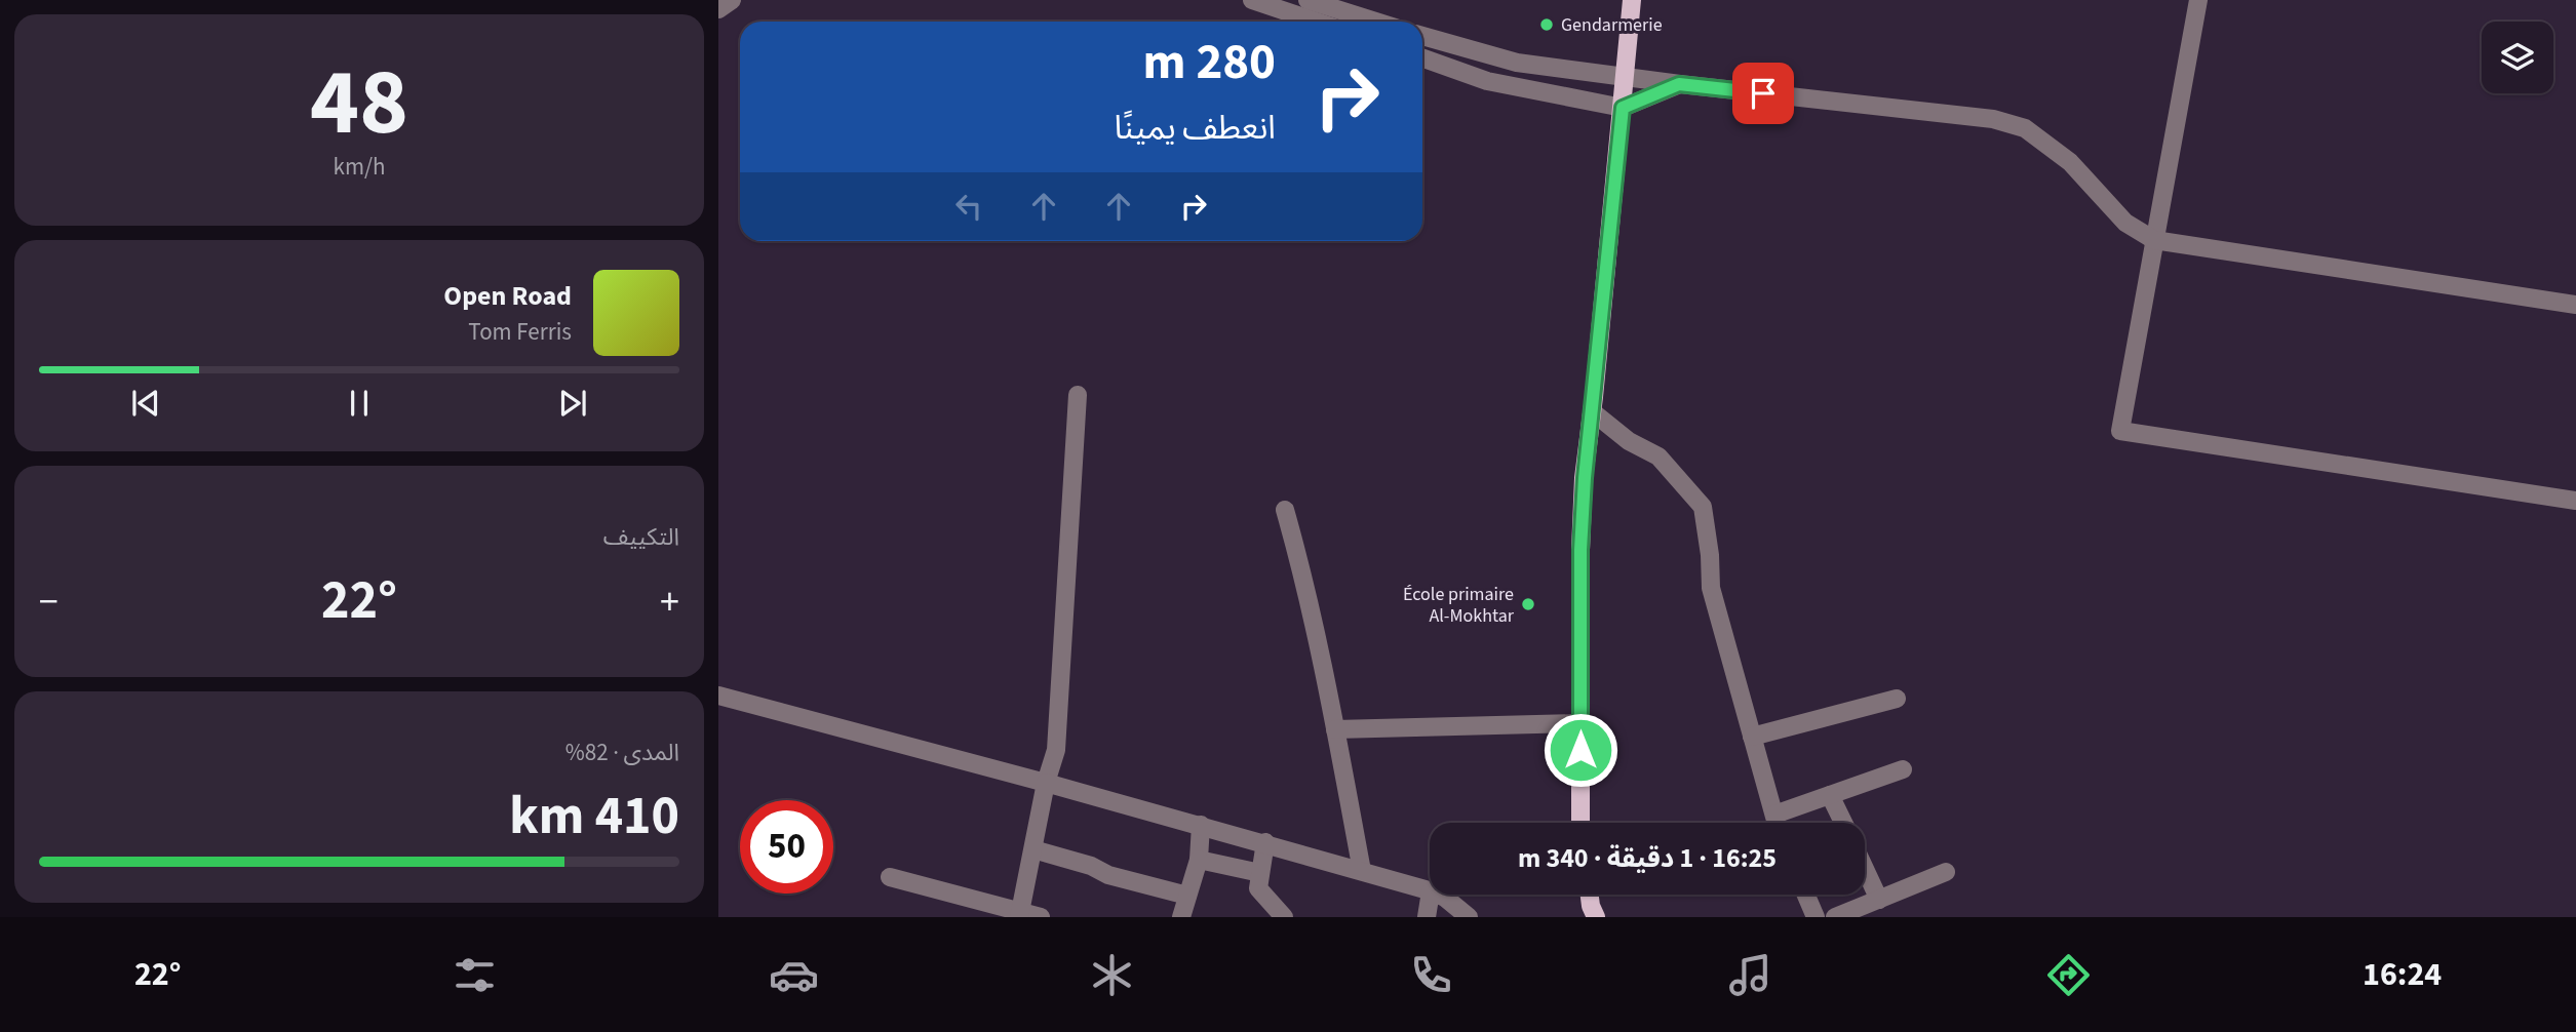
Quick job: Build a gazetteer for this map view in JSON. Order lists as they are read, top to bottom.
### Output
{
  "places": ["Gendarmerie", "École primaire Al-Mokhtar"],
  "page": {
    "tile": [
      ["48", "km/h"],
      "التكييف",
      ["المدى · 82%", "410 km"]
    ],
    "turn": ["280 m", "انعطف يمينًا"],
    "song": ["Open Road", "Tom Ferris"],
    "heat": ["−", "22°", "+"],
    "limit": "50",
    "trip": "16:25 · 1 دقيقة · 340 m",
    "tabs": ["16:24", "22°"]
  }
}
